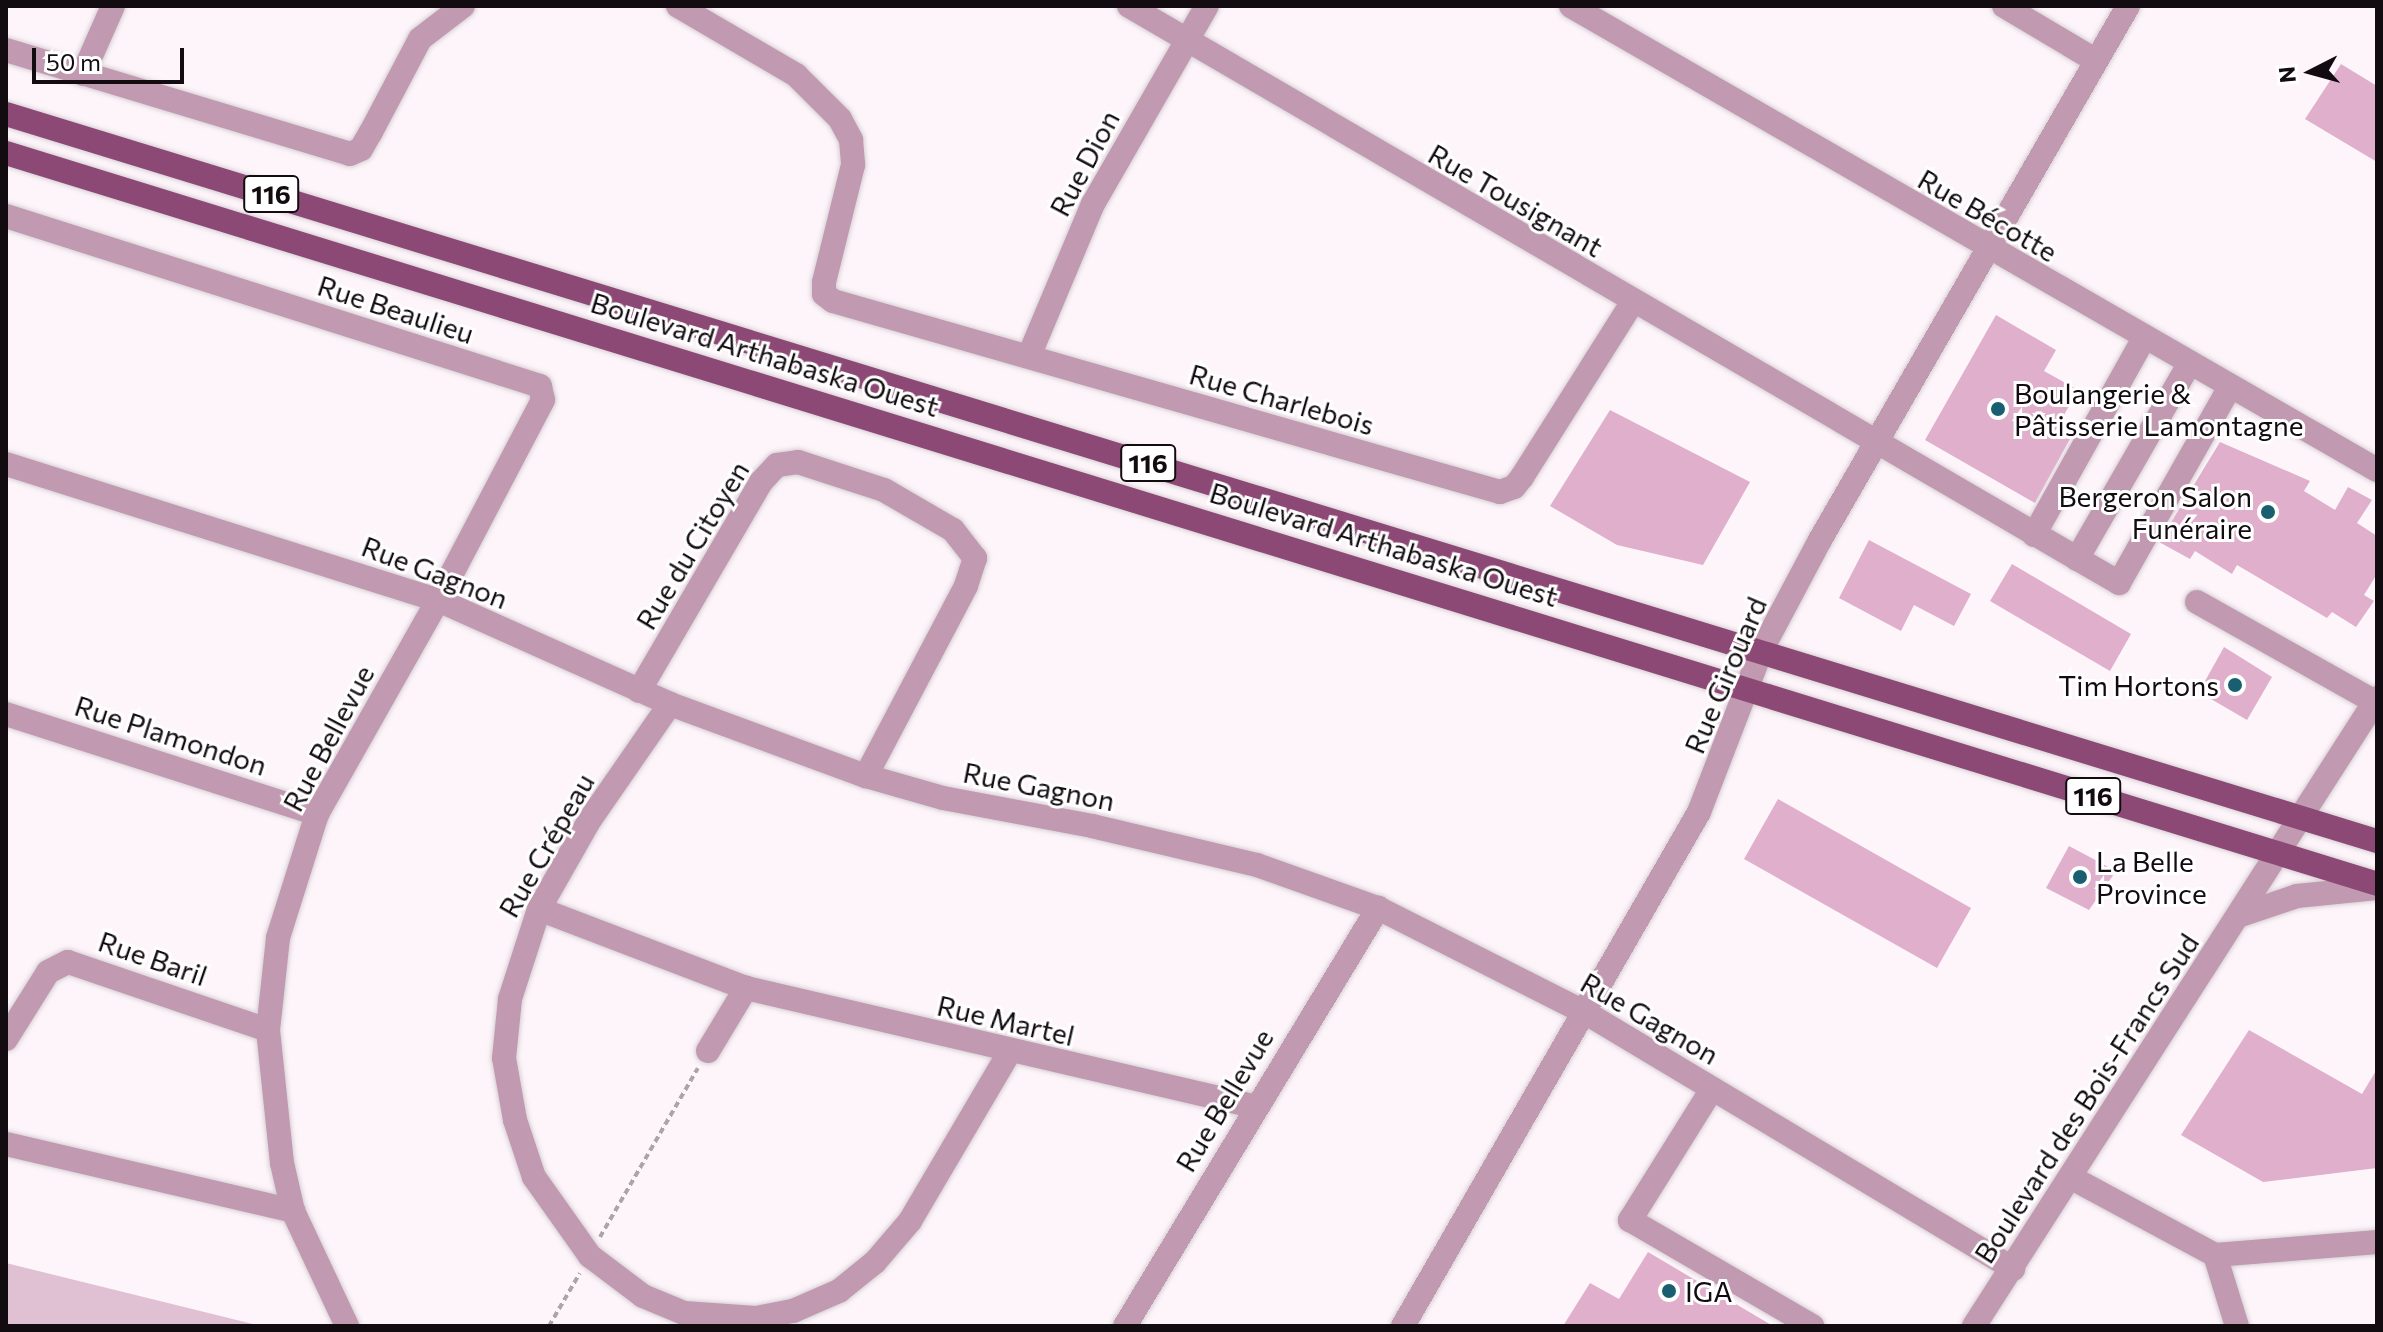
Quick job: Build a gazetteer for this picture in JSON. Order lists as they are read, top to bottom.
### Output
{
  "streets": {
    "main road": ["116", "Boulevard Arthabaska Ouest"],
    "street": [
      "Rue Dion",
      "Rue Tousignant",
      "Rue Bécotte",
      "Rue Beaulieu",
      "Rue Charlebois",
      "Rue du Citoyen",
      "Rue Gagnon",
      "Rue Girouard",
      "Rue Plamondon",
      "Rue Bellevue",
      "Rue Crépeau",
      "Rue Baril",
      "Rue Martel",
      "Boulevard des Bois-Francs Sud"
    ]
  },
  "crossings": [
    ["Rue Dion", "Rue Tousignant"],
    ["Rue Dion", "Rue Charlebois"],
    ["Rue Tousignant", "Rue Bécotte"],
    ["Rue Tousignant", "Rue Charlebois"],
    ["Rue Tousignant", "Rue Girouard"],
    ["Rue Bécotte", "Rue Girouard"],
    ["Rue Beaulieu", "Rue Gagnon"],
    ["Rue Beaulieu", "Rue Bellevue"],
    ["Boulevard Arthabaska Ouest", "Rue Girouard"],
    ["Boulevard Arthabaska Ouest", "Boulevard des Bois-Francs Sud"],
    ["Rue du Citoyen", "Rue Gagnon"],
    ["Rue Gagnon", "Rue Girouard"],
    ["Rue Gagnon", "Rue Bellevue"],
    ["Rue Gagnon", "Rue Crépeau"],
    ["Rue Gagnon", "Boulevard des Bois-Francs Sud"],
    ["Rue Plamondon", "Rue Bellevue"],
    ["Rue Bellevue", "Rue Baril"],
    ["Rue Bellevue", "Rue Martel"],
    ["Rue Crépeau", "Rue Martel"]
  ],
  "places": [
    "Boulangerie & Pâtisserie Lamontagne",
    "Bergeron Salon Funéraire",
    "Tim Hortons",
    "La Belle Province",
    "IGA"
  ],
  "scale_bar": "50 m",
  "north": "left"
}
